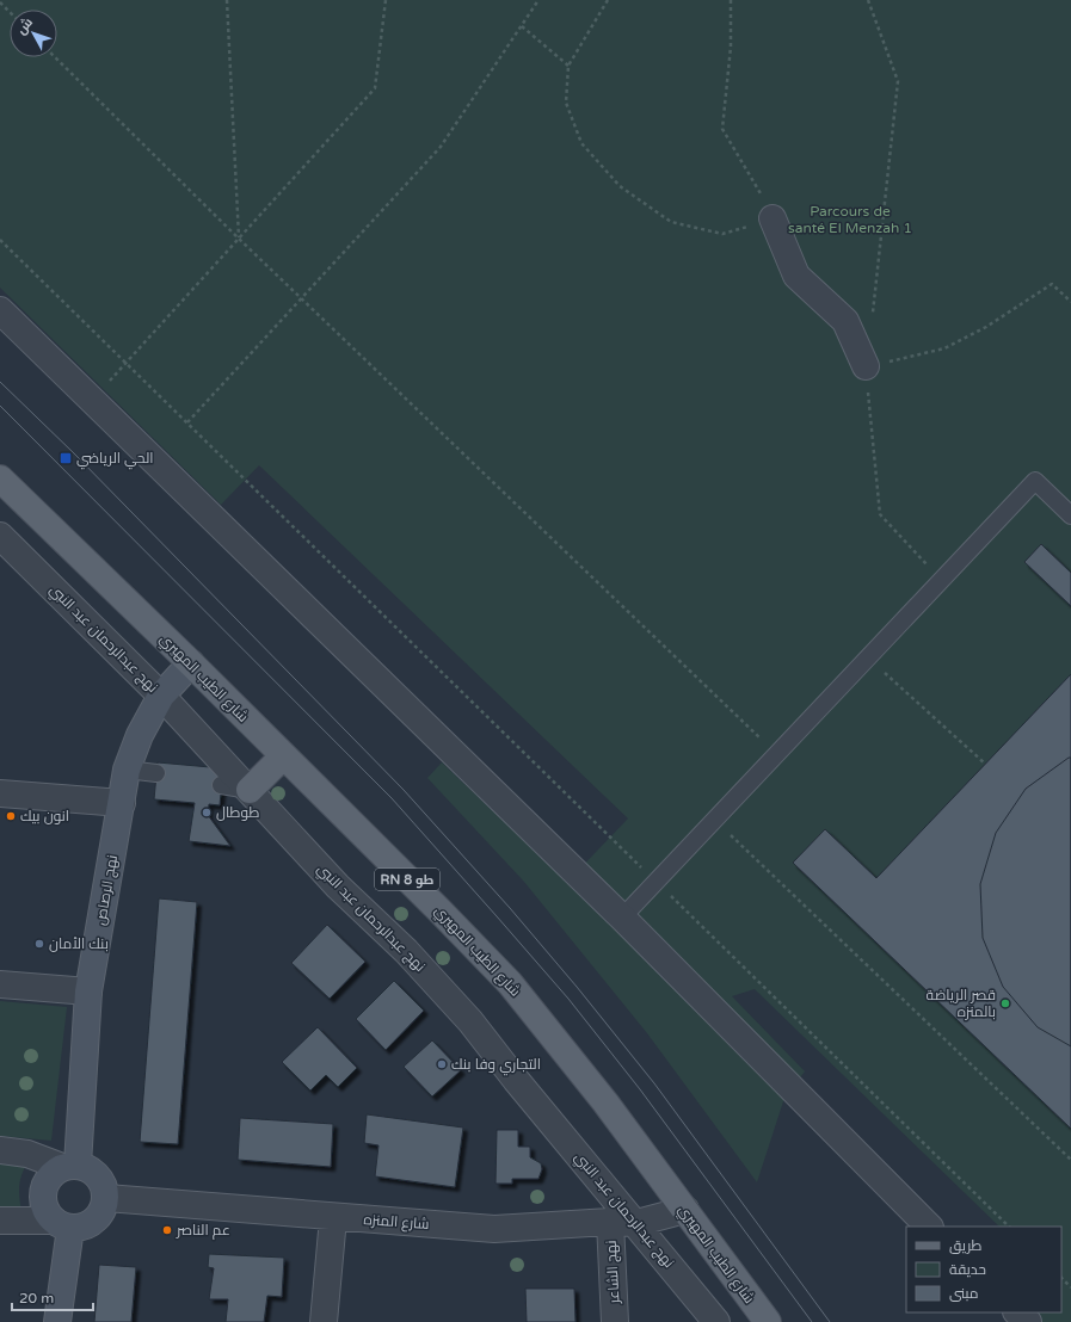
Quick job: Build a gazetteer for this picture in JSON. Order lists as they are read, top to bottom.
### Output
{
  "streets": {
    "main road": ["شارع الطيب المهيري", "RN 8 طو"],
    "street": [
      "نهج عبدالرحمان عبد النبي",
      "نهج الرصاص",
      "شارع المنزه",
      "نهج الشاعر"
    ]
  },
  "crossings": [
    ["نهج عبدالرحمان عبد النبي", "نهج الرصاص"],
    ["نهج عبدالرحمان عبد النبي", "شارع المنزه"],
    ["شارع الطيب المهيري", "نهج الرصاص"],
    ["شارع الطيب المهيري", "شارع المنزه"],
    ["نهج الرصاص", "شارع المنزه"],
    ["شارع المنزه", "نهج الشاعر"]
  ],
  "parks": ["Parcours de santé El Menzah 1"],
  "places": {
    "transit": ["الحي الرياضي"],
    "other": [
      "طوطال",
      "انون بيك",
      "بنك الأمان",
      "قصر الرياضة بالمنزه",
      "التجاري وفا بنك",
      "عم الناصر"
    ]
  },
  "legend": ["طريق", "حديقة", "مبنى"],
  "scale_bar": "20 m",
  "north": "top left"
}
